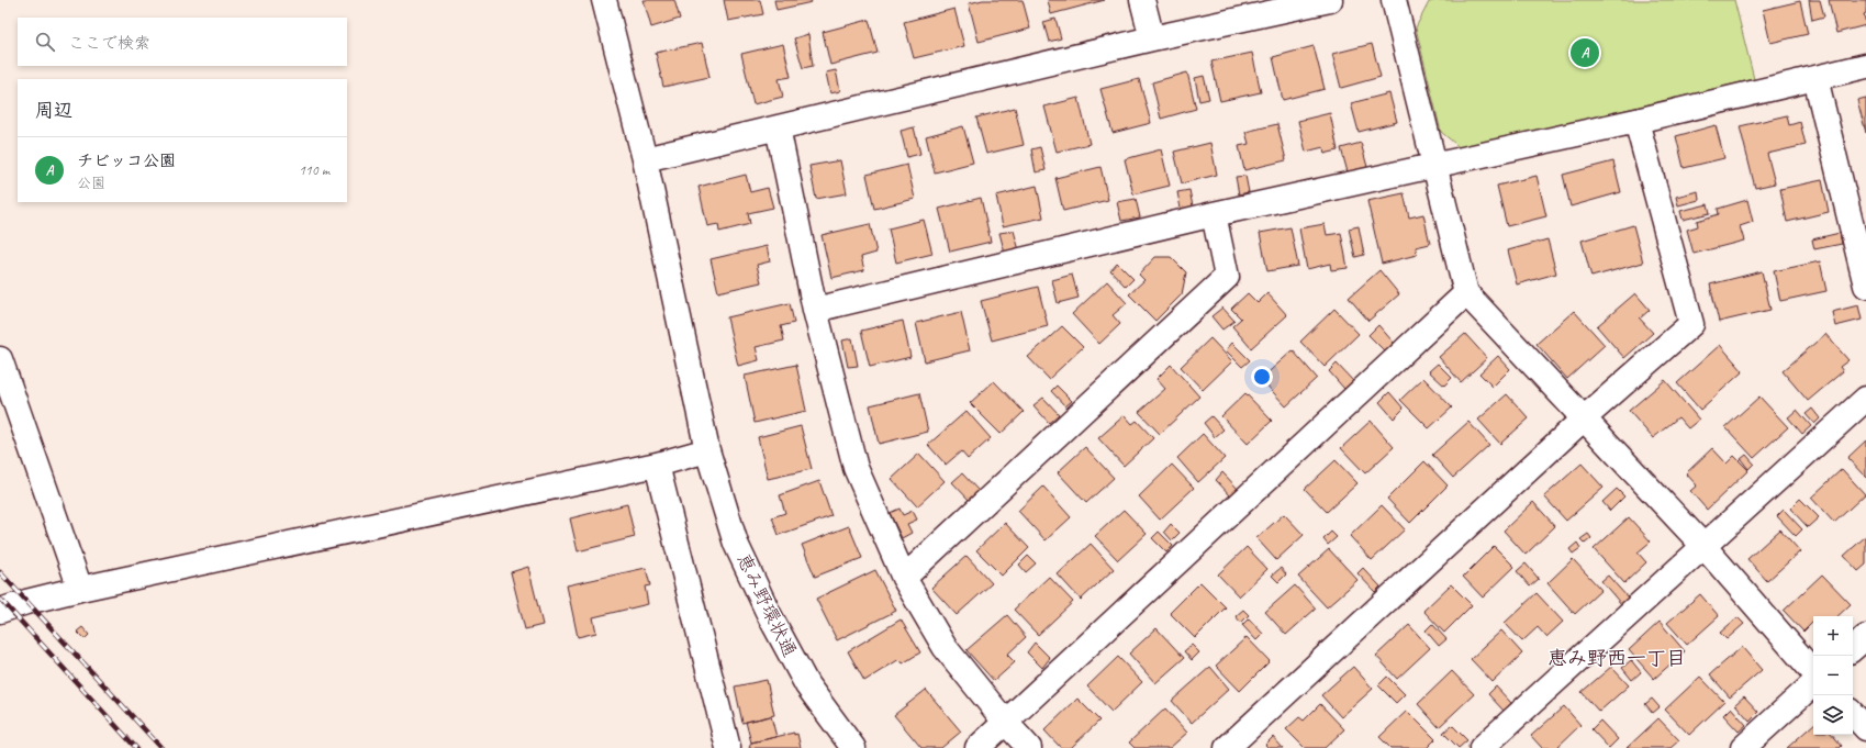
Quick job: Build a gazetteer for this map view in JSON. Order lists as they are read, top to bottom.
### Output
{
  "streets": {
    "street": ["恵み野環状通"]
  },
  "districts": ["恵み野西一丁目"],
  "page": {
    "search": "ここで検索",
    "pins": "A",
    "heading": "周辺",
    "list": [
      {
        "mark": "A",
        "name": "チビッコ公園",
        "note": "公園",
        "value": "110 m"
      }
    ],
    "map_buttons": ["+", "−"]
  }
}
